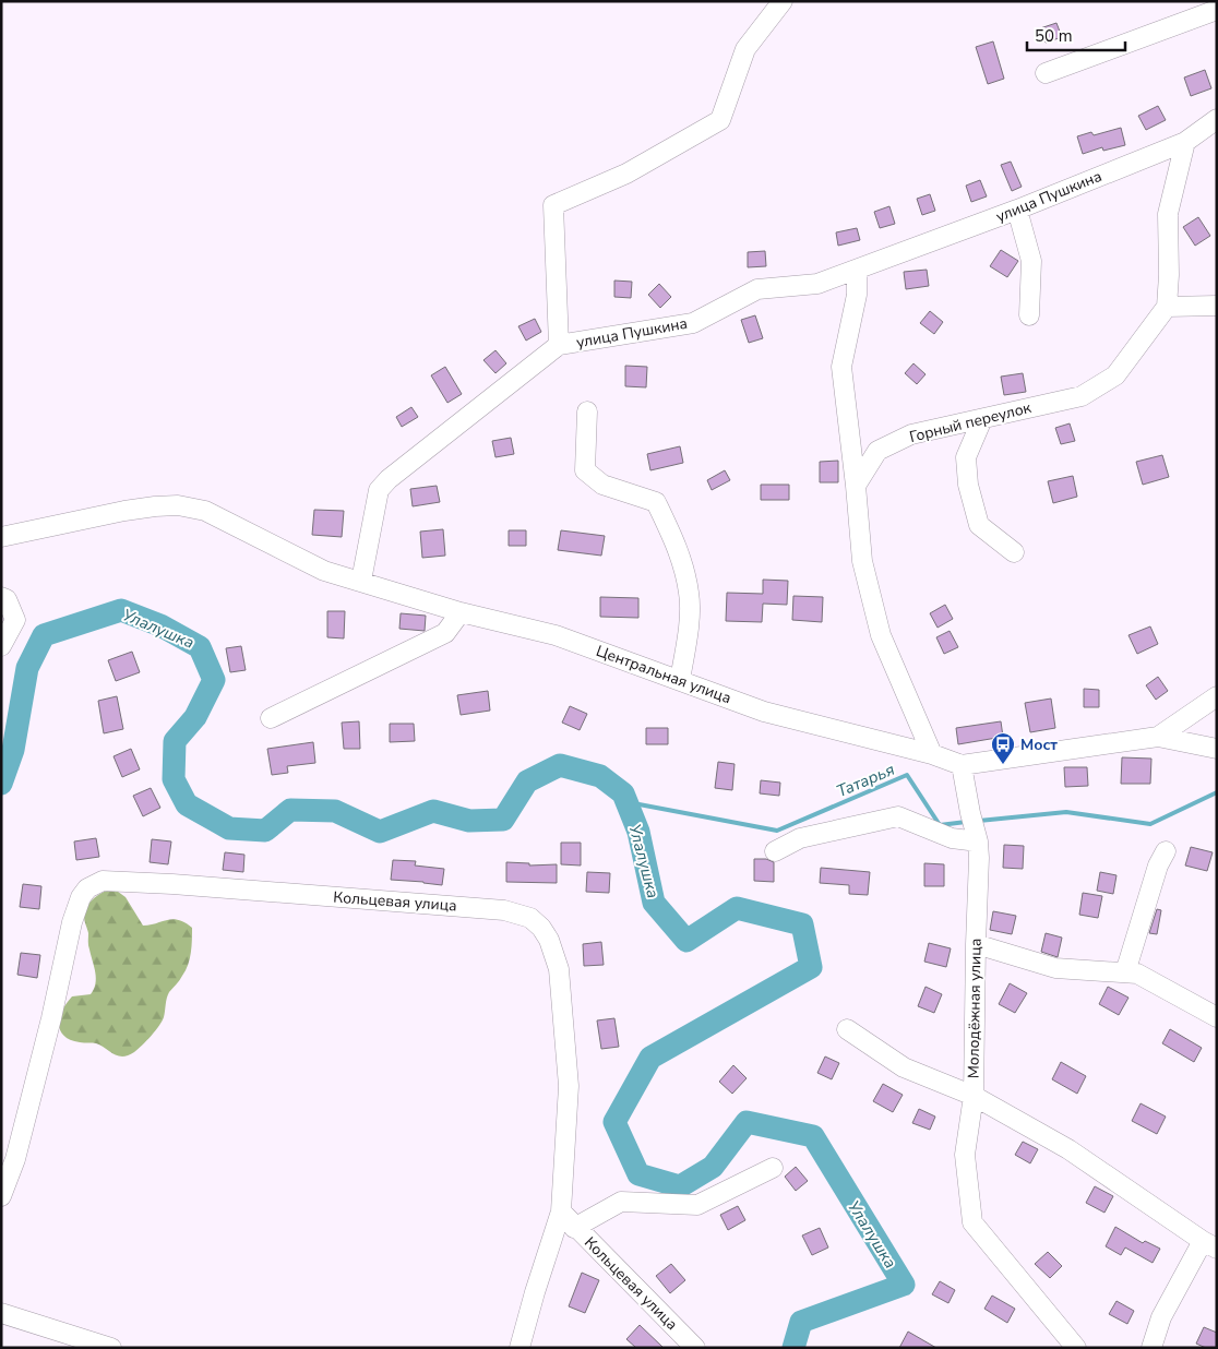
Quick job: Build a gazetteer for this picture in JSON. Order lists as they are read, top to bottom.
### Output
{
  "streets": {
    "street": [
      "улица Пушкина",
      "Горный переулок",
      "Центральная улица",
      "Кольцевая улица",
      "Молодёжная улица"
    ]
  },
  "crossings": [
    ["улица Пушкина", "Центральная улица"],
    ["Центральная улица", "Молодёжная улица"]
  ],
  "water": ["Улалушка", "Татарья"],
  "places": {
    "bus stop": ["Мост"]
  },
  "scale_bar": "50 m"
}
